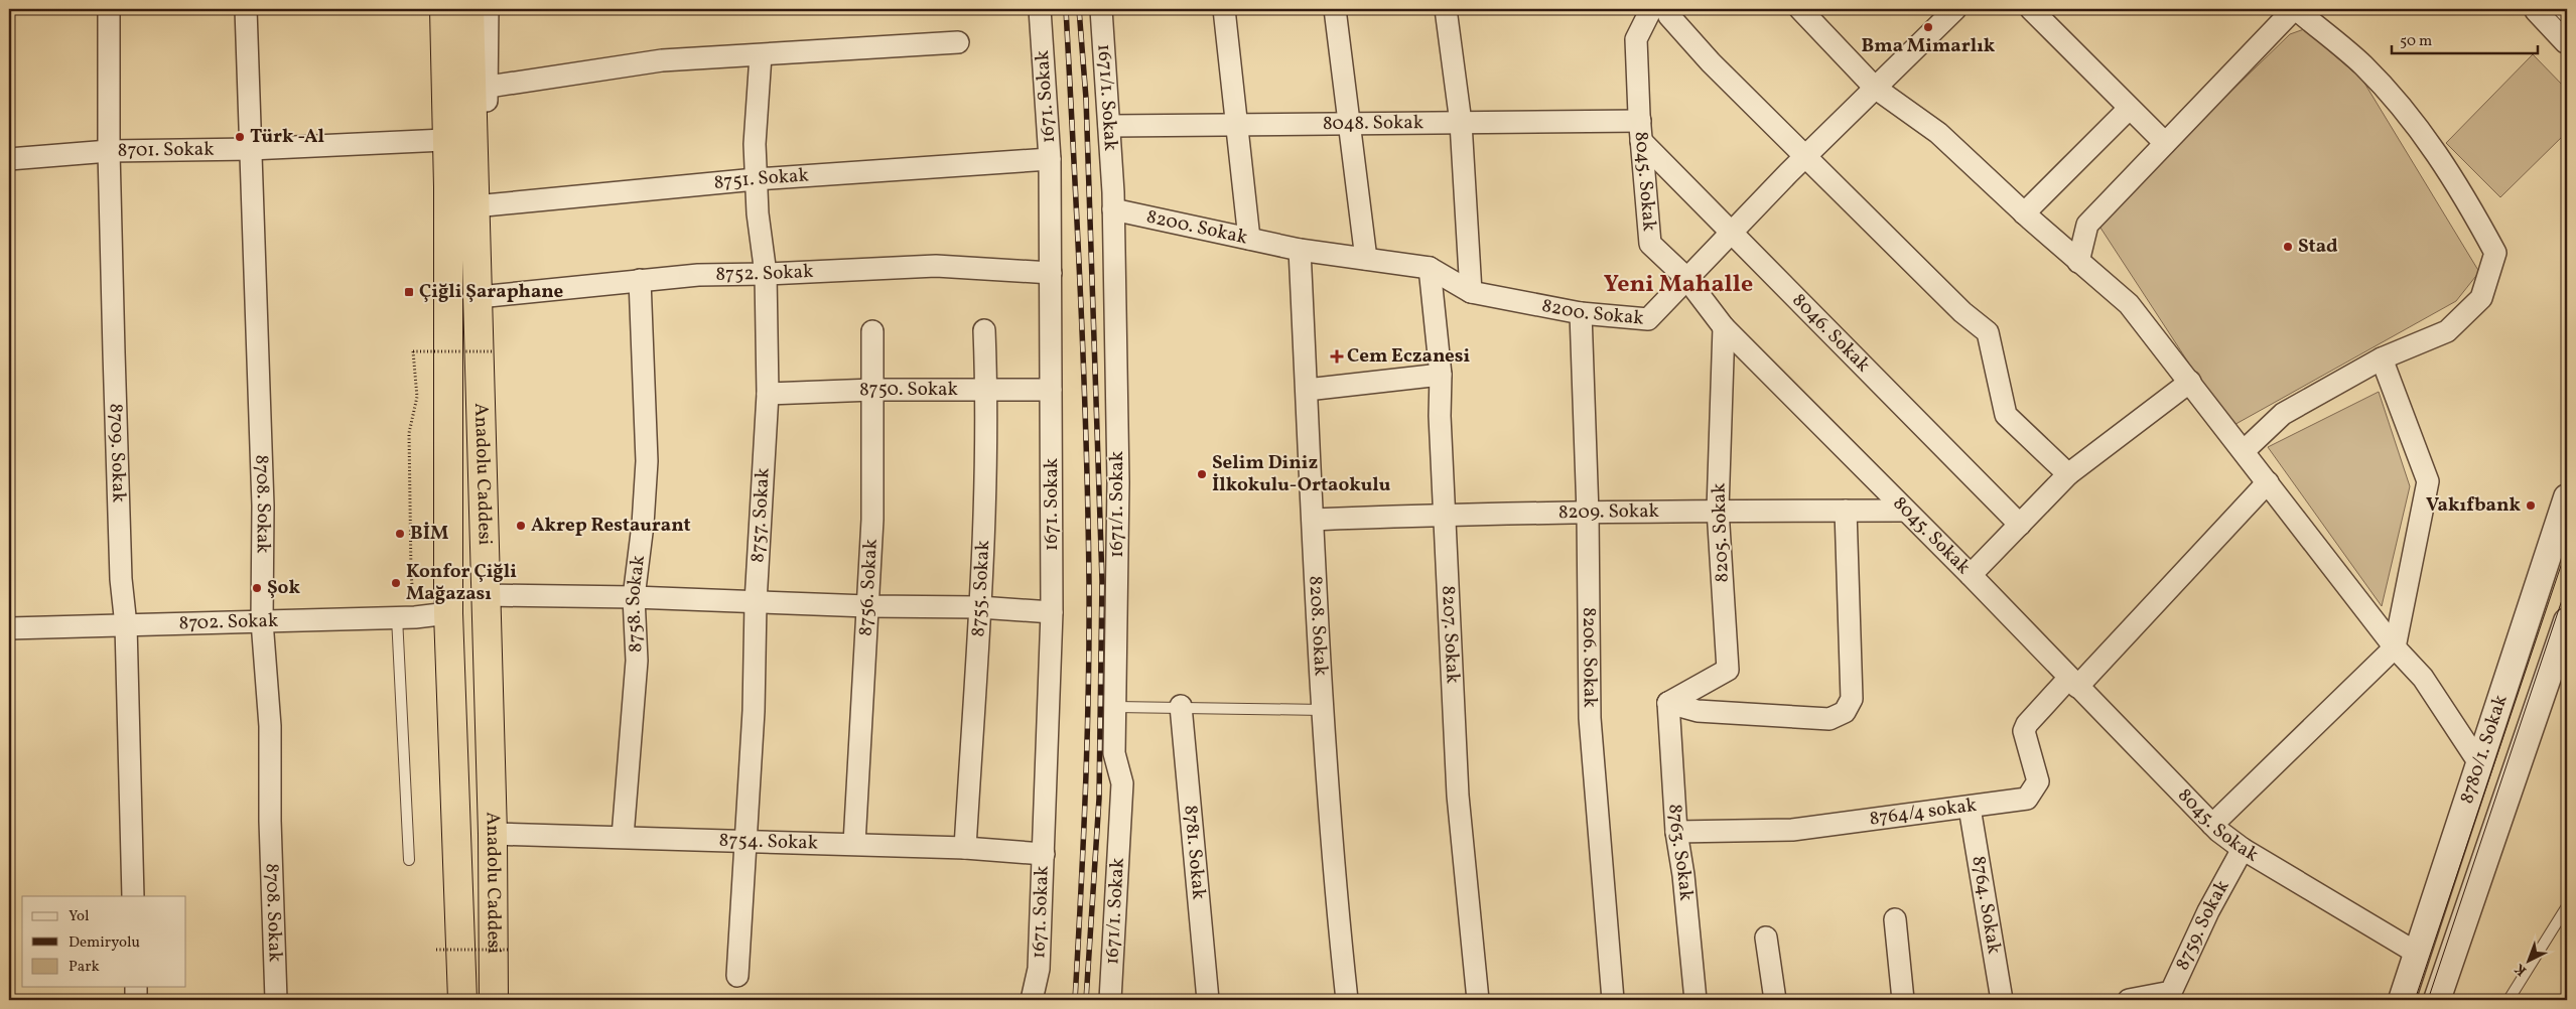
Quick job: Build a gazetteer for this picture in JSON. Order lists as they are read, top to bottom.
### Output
{
  "streets": {
    "highway": ["Anadolu Caddesi"],
    "street": [
      "1671. Sokak",
      "1671/1. Sokak",
      "8048. Sokak",
      "8701. Sokak",
      "8751. Sokak",
      "8045. Sokak",
      "8200. Sokak",
      "8752. Sokak",
      "8046. Sokak",
      "8750. Sokak",
      "8709. Sokak",
      "8708. Sokak",
      "8209. Sokak",
      "8757. Sokak",
      "8205. Sokak",
      "8756. Sokak",
      "8755. Sokak",
      "8758. Sokak",
      "8702. Sokak",
      "8208. Sokak",
      "8207. Sokak",
      "8206. Sokak",
      "8780/1. Sokak",
      "8764/4 sokak",
      "8754. Sokak",
      "8763. Sokak",
      "8781. Sokak",
      "8764. Sokak",
      "8759. Sokak"
    ]
  },
  "crossings": [
    ["1671. Sokak", "8751. Sokak"],
    ["1671. Sokak", "8752. Sokak"],
    ["1671. Sokak", "8750. Sokak"],
    ["1671. Sokak", "8754. Sokak"],
    ["1671/1. Sokak", "8048. Sokak"],
    ["1671/1. Sokak", "8200. Sokak"],
    ["8048. Sokak", "8045. Sokak"],
    ["8048. Sokak", "8046. Sokak"],
    ["8701. Sokak", "8709. Sokak"],
    ["8701. Sokak", "8708. Sokak"],
    ["8751. Sokak", "Anadolu Caddesi"],
    ["8751. Sokak", "8757. Sokak"],
    ["8045. Sokak", "8200. Sokak"],
    ["8045. Sokak", "8046. Sokak"],
    ["8045. Sokak", "8209. Sokak"],
    ["8045. Sokak", "8205. Sokak"],
    ["8045. Sokak", "8780/1. Sokak"],
    ["8045. Sokak", "8764/4 sokak"],
    ["8045. Sokak", "8759. Sokak"],
    ["8200. Sokak", "8046. Sokak"],
    ["8200. Sokak", "8208. Sokak"],
    ["8200. Sokak", "8207. Sokak"],
    ["8200. Sokak", "8206. Sokak"],
    ["8752. Sokak", "Anadolu Caddesi"],
    ["8752. Sokak", "8757. Sokak"],
    ["8752. Sokak", "8758. Sokak"],
    ["8750. Sokak", "8757. Sokak"],
    ["8750. Sokak", "8756. Sokak"],
    ["8750. Sokak", "8755. Sokak"],
    ["8709. Sokak", "8702. Sokak"],
    ["Anadolu Caddesi", "8702. Sokak"],
    ["Anadolu Caddesi", "8754. Sokak"],
    ["8708. Sokak", "8702. Sokak"],
    ["8209. Sokak", "8205. Sokak"],
    ["8209. Sokak", "8208. Sokak"],
    ["8209. Sokak", "8207. Sokak"],
    ["8209. Sokak", "8206. Sokak"],
    ["8757. Sokak", "8754. Sokak"],
    ["8205. Sokak", "8763. Sokak"],
    ["8756. Sokak", "8754. Sokak"],
    ["8755. Sokak", "8754. Sokak"],
    ["8758. Sokak", "8754. Sokak"],
    ["8764/4 sokak", "8763. Sokak"],
    ["8764/4 sokak", "8764. Sokak"]
  ],
  "districts": ["Yeni Mahalle"],
  "places": {
    "other": [
      "Bma Mimarlık",
      "Türk -Al",
      "Stad",
      "Selim Diniz İlkokulu-Ortaokulu",
      "Vakıfbank",
      "Akrep Restaurant",
      "BİM",
      "Konfor Çiğli Mağazası",
      "Şok"
    ],
    "transit": ["Çiğli Şaraphane"],
    "health": ["Cem Eczanesi"]
  },
  "legend": ["Yol", "Demiryolu", "Park"],
  "scale_bar": "50 m",
  "north": "bottom left"
}
